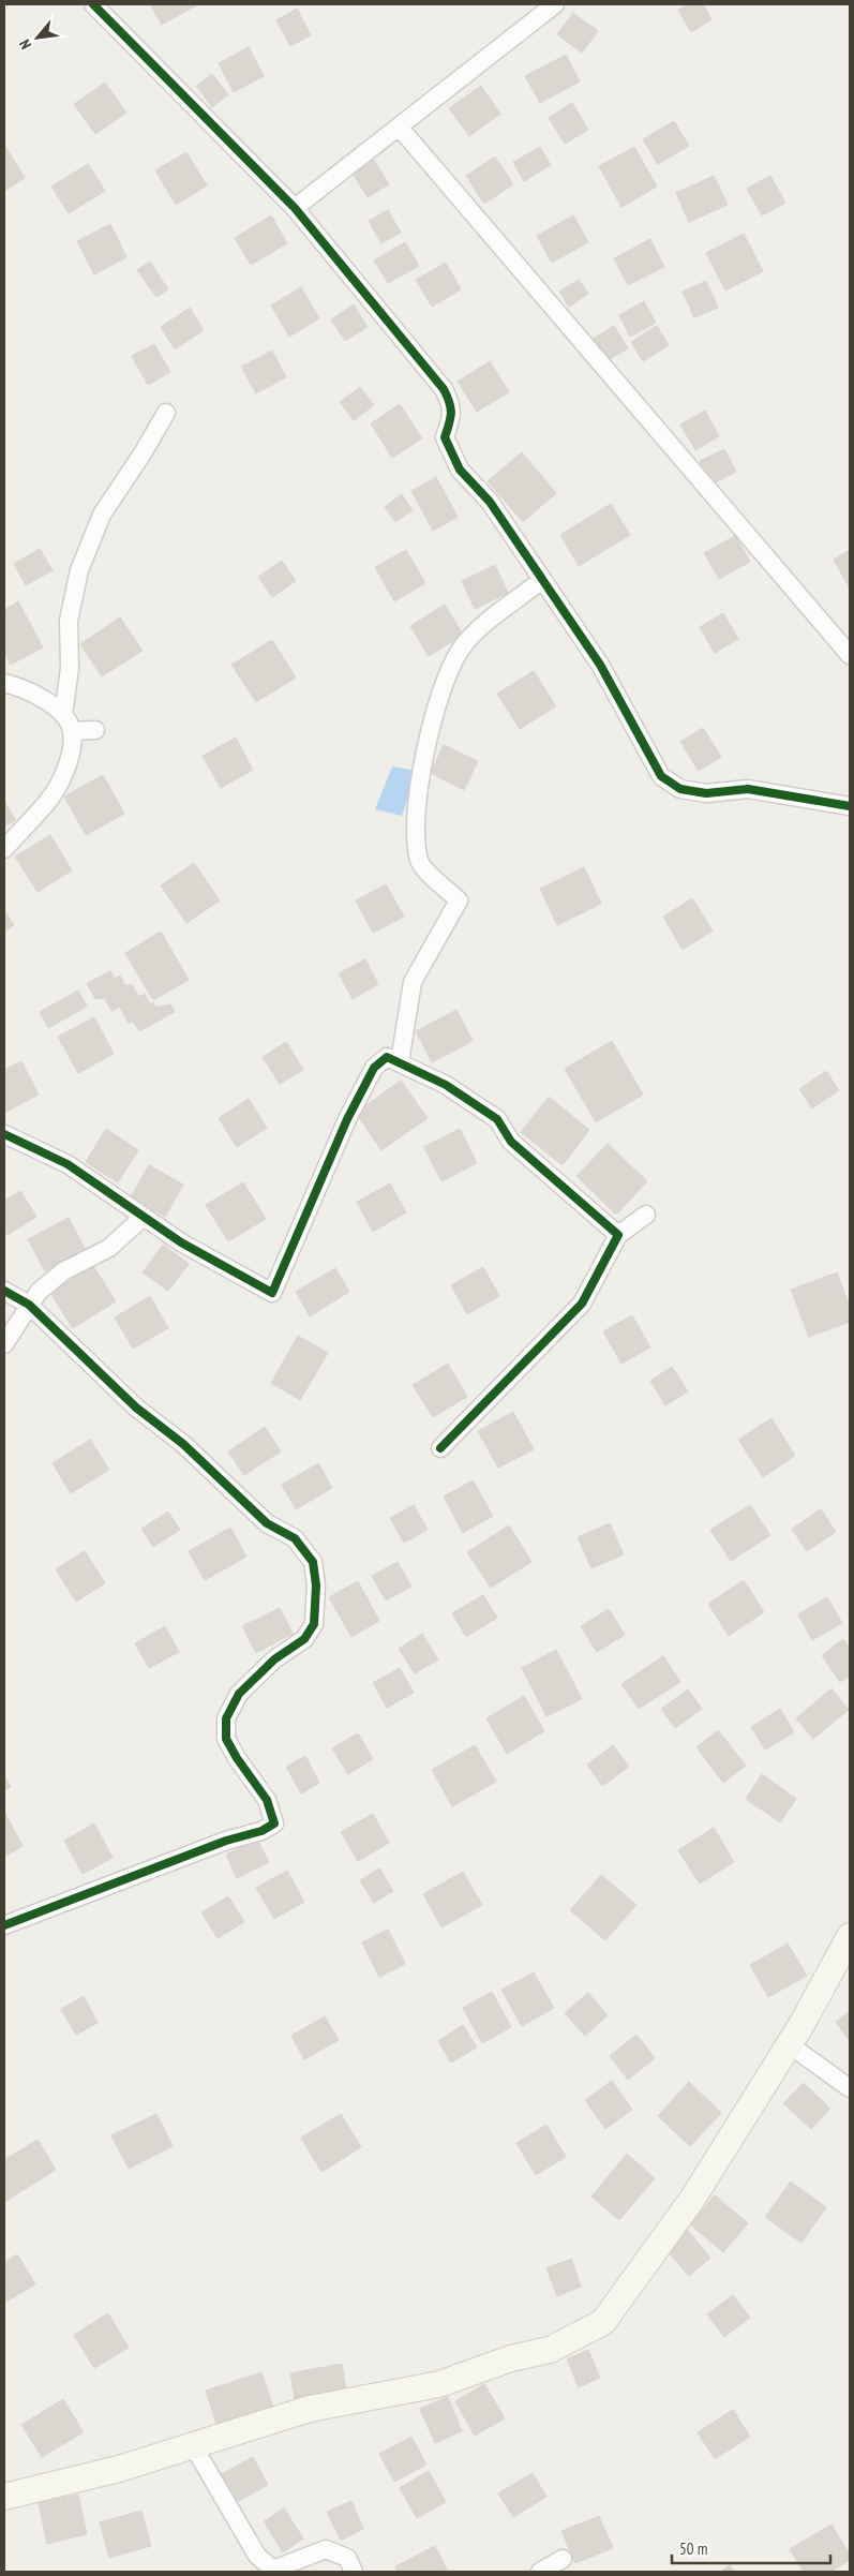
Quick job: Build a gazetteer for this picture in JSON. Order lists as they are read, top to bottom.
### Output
{
  "scale_bar": "50 m",
  "north": "bottom left"
}
